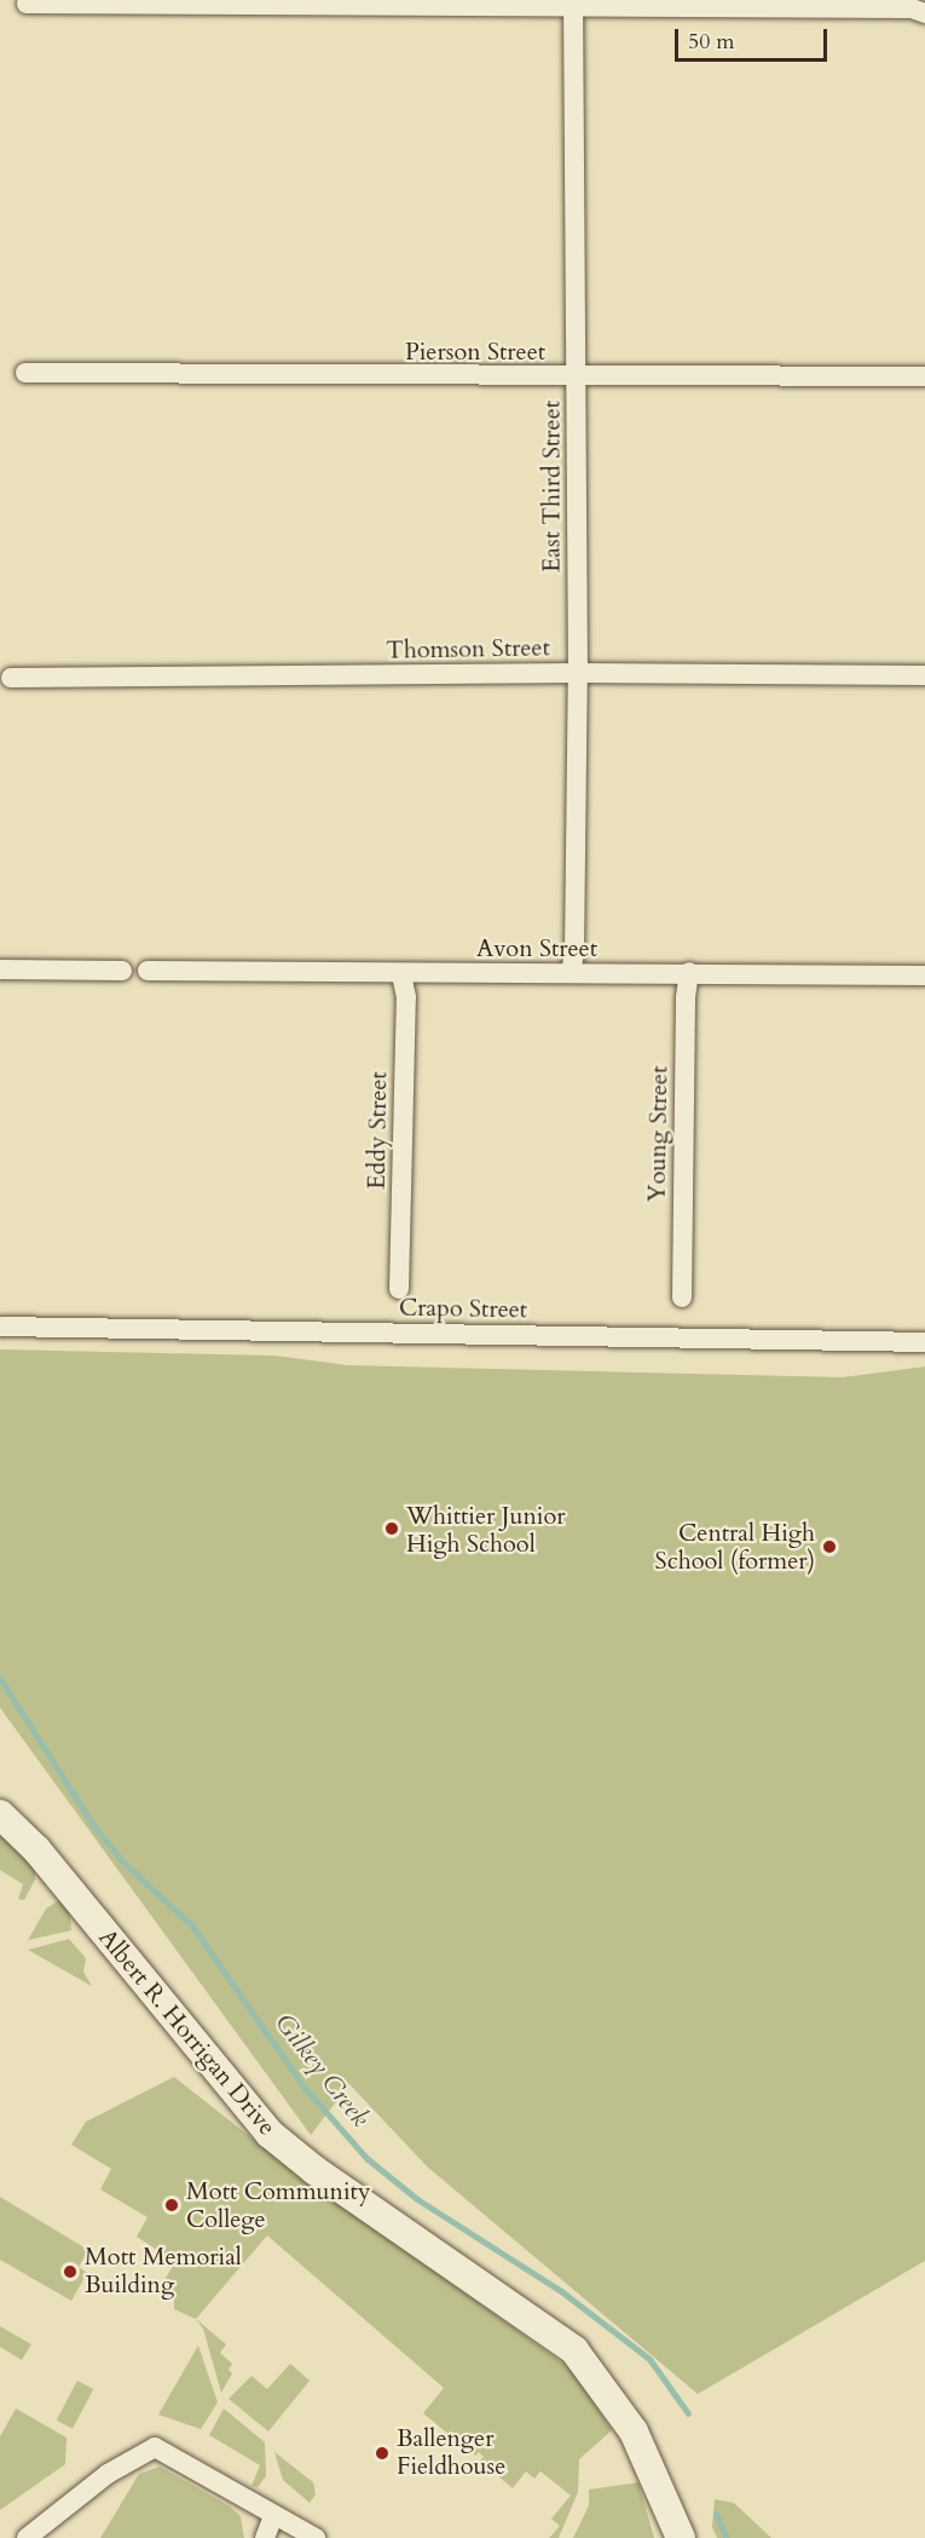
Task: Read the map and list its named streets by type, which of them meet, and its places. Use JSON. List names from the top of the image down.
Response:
{
  "streets": {
    "street": [
      "Pierson Street",
      "East Third Street",
      "Thomson Street",
      "Avon Street",
      "Eddy Street",
      "Young Street",
      "Crapo Street",
      "Albert R. Horrigan Drive"
    ]
  },
  "crossings": [
    ["Pierson Street", "East Third Street"],
    ["East Third Street", "Thomson Street"],
    ["East Third Street", "Avon Street"],
    ["Avon Street", "Eddy Street"],
    ["Avon Street", "Young Street"]
  ],
  "water": ["Gilkey Creek"],
  "places": [
    "Whittier Junior High School",
    "Central High School (former)",
    "Mott Community College",
    "Mott Memorial Building",
    "Ballenger Fieldhouse"
  ],
  "scale_bar": "50 m"
}
